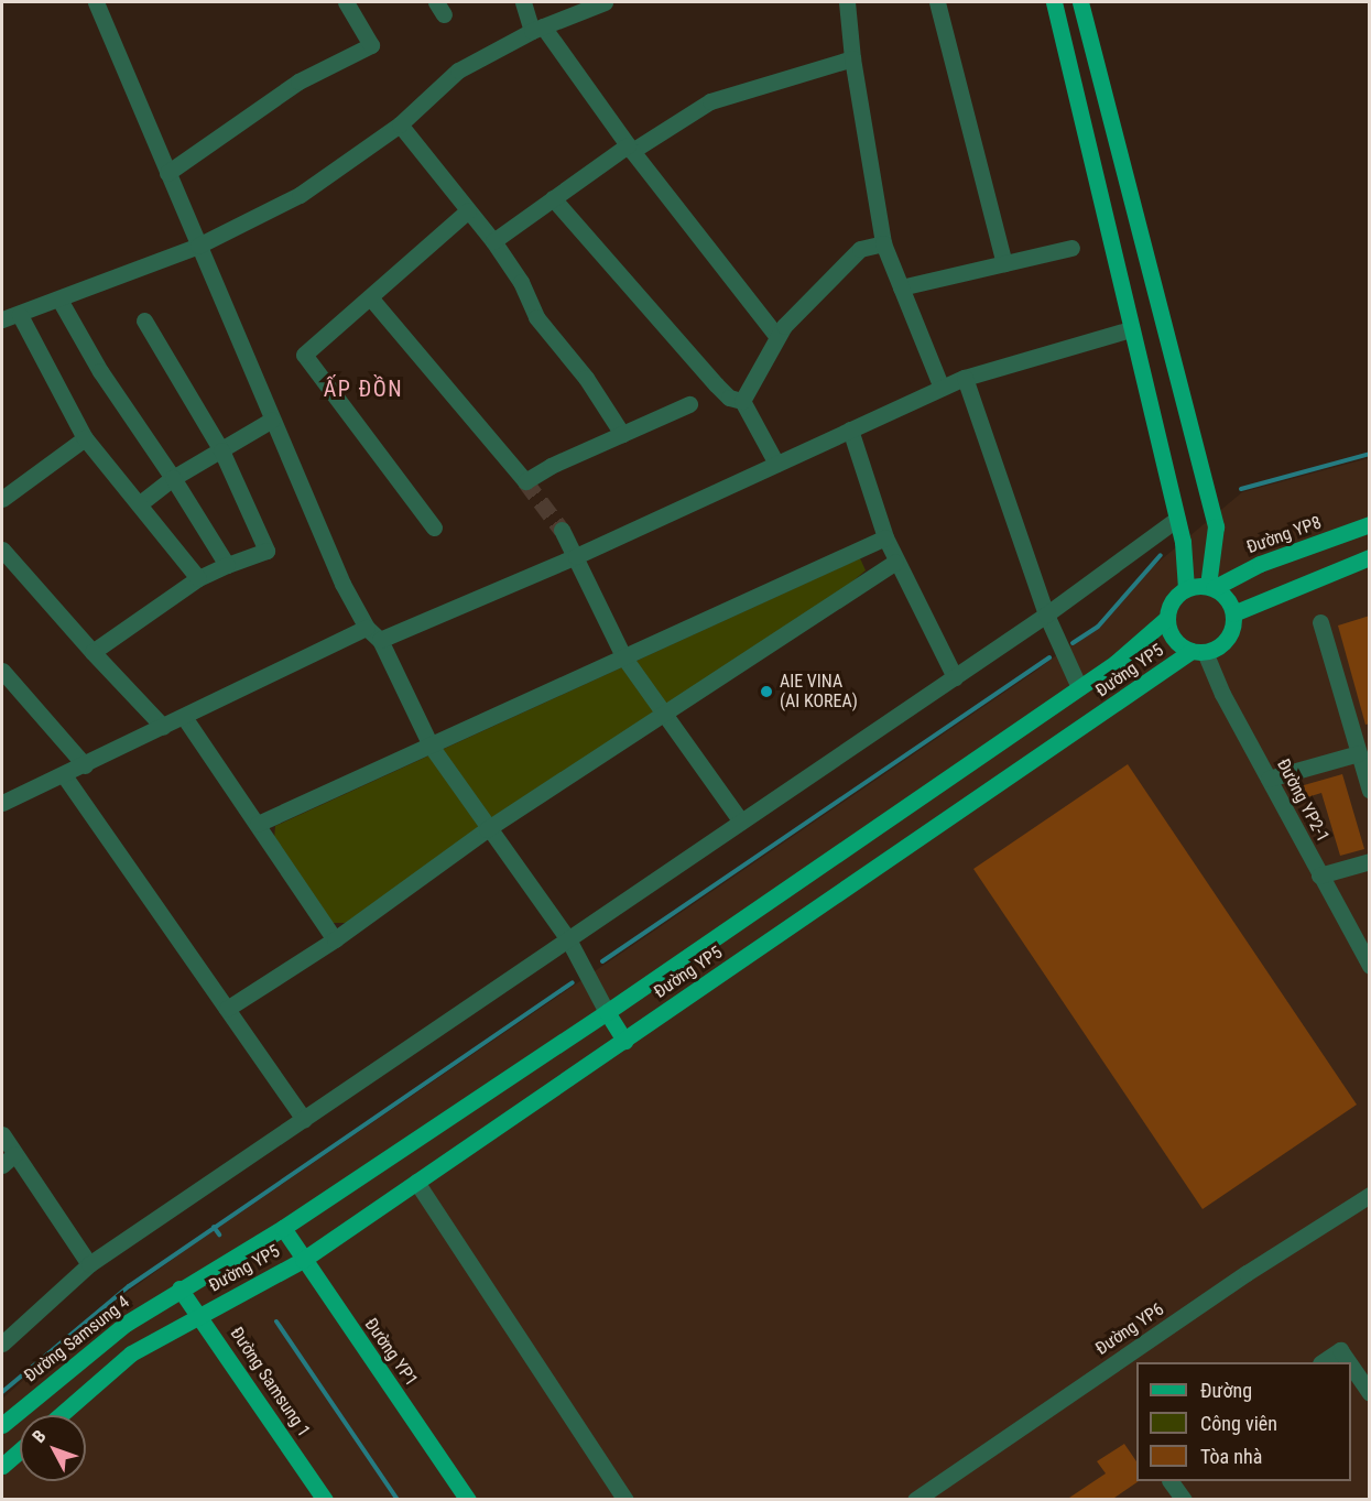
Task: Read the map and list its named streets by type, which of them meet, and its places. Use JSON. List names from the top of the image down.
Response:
{
  "streets": {
    "main road": [
      "Đường YP8",
      "Đường YP5",
      "Đường Samsung 4",
      "Đường YP1",
      "Đường Samsung 1"
    ],
    "street": ["Đường YP2-1", "Đường YP6"]
  },
  "crossings": [
    ["Đường YP8", "Đường YP5"],
    ["Đường YP8", "Đường YP2-1"],
    ["Đường YP5", "Đường YP2-1"],
    ["Đường YP5", "Đường Samsung 4"],
    ["Đường YP5", "Đường YP1"],
    ["Đường YP5", "Đường Samsung 1"],
    ["Đường Samsung 4", "Đường Samsung 1"]
  ],
  "districts": ["ẤP ĐỒN"],
  "places": ["AIE VINA (AI KOREA)"],
  "legend": ["Đường", "Công viên", "Tòa nhà"],
  "north": "top left"
}
